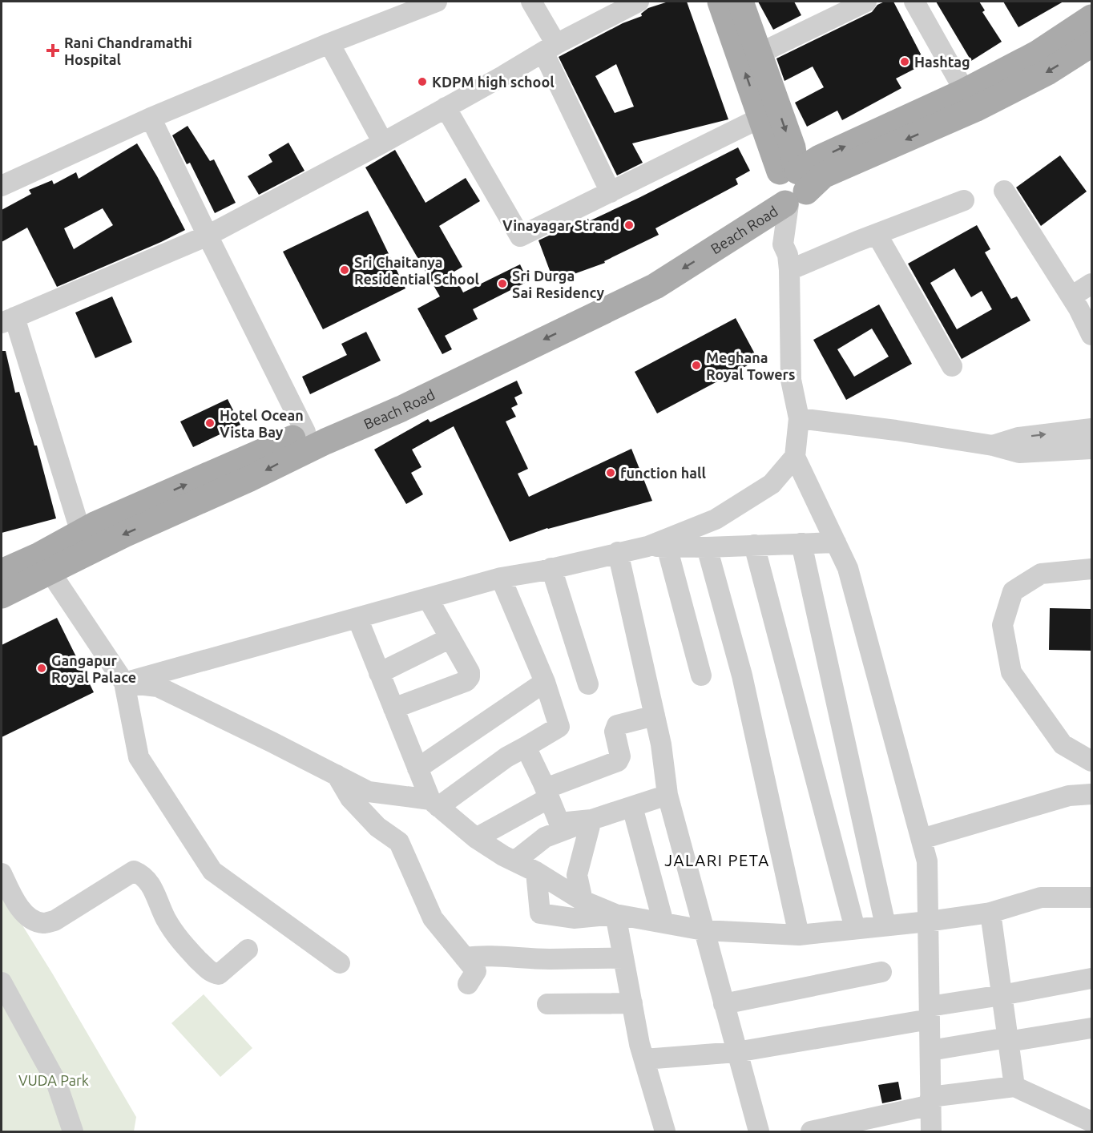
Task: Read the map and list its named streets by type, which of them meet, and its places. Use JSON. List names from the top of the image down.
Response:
{
  "streets": {
    "main road": ["Beach Road"]
  },
  "districts": ["JALARI PETA"],
  "parks": ["VUDA Park"],
  "places": {
    "health": ["Rani Chandramathi Hospital"],
    "other": [
      "Hashtag",
      "KDPM high school",
      "Vinayagar Strand",
      "Sri Chaitanya Residential School",
      "Sri Durga Sai Residency",
      "Meghana Royal Towers",
      "Hotel Ocean Vista Bay",
      "function hall",
      "Gangapur Royal Palace"
    ]
  }
}
